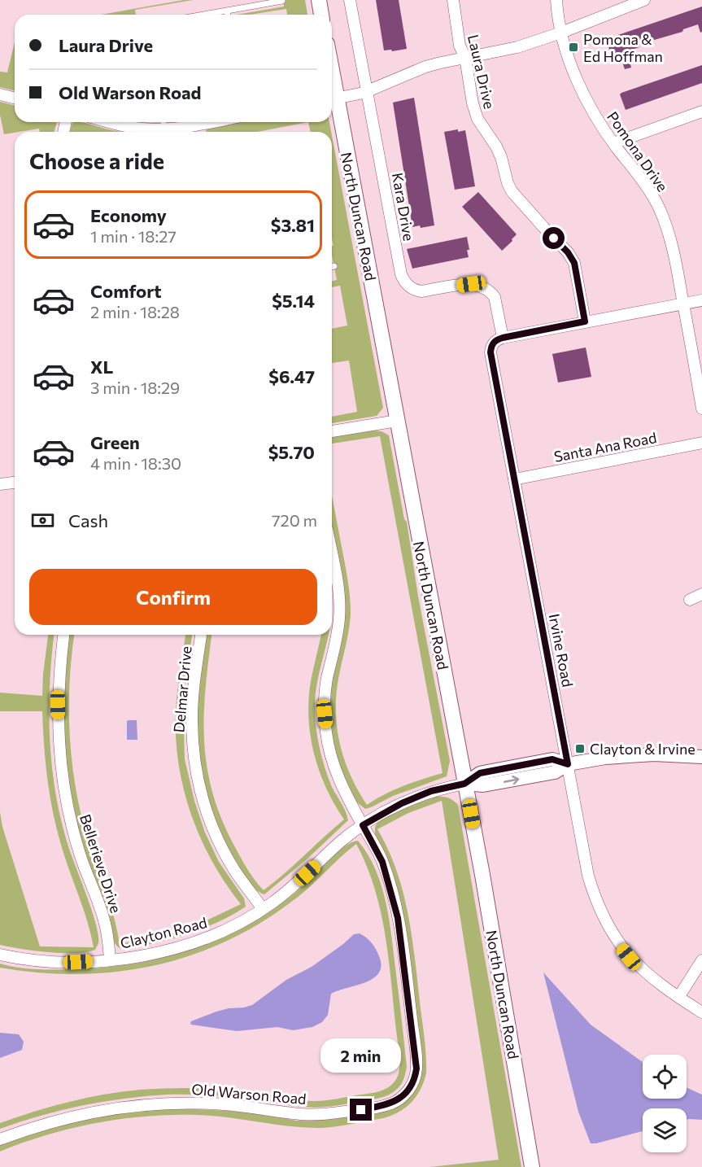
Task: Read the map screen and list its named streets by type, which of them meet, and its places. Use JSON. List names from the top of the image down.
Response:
{
  "streets": {
    "main road": ["North Duncan Road"],
    "street": [
      "Laura Drive",
      "Pomona Drive",
      "Kara Drive",
      "Santa Ana Road",
      "Irvine Road",
      "Delmar Drive",
      "Bellerieve Drive",
      "Clayton Road",
      "Old Warson Road"
    ]
  },
  "crossings": [
    ["Kara Drive", "Irvine Road"],
    ["North Duncan Road", "Clayton Road"],
    ["Santa Ana Road", "Irvine Road"],
    ["Delmar Drive", "Clayton Road"],
    ["Bellerieve Drive", "Clayton Road"],
    ["Clayton Road", "Old Warson Road"]
  ],
  "places": {
    "transit": ["Pomona & Ed Hoffman", "Clayton & Irvine"]
  },
  "page": {
    "banner": ["Laura Drive", "Old Warson Road"],
    "heading": "Choose a ride",
    "list": [
      {
        "name": "Economy",
        "note": "1 min · 18:27",
        "value": "$3.81"
      },
      {
        "name": "Comfort",
        "note": "2 min · 18:28",
        "value": "$5.14"
      },
      {
        "name": "XL",
        "note": "3 min · 18:29",
        "value": "$6.47"
      },
      {
        "name": "Green",
        "note": "4 min · 18:30",
        "value": "$5.70"
      }
    ],
    "pay": ["Cash", "720 m"],
    "buttons": "Confirm",
    "bubble": "2 min"
  }
}
